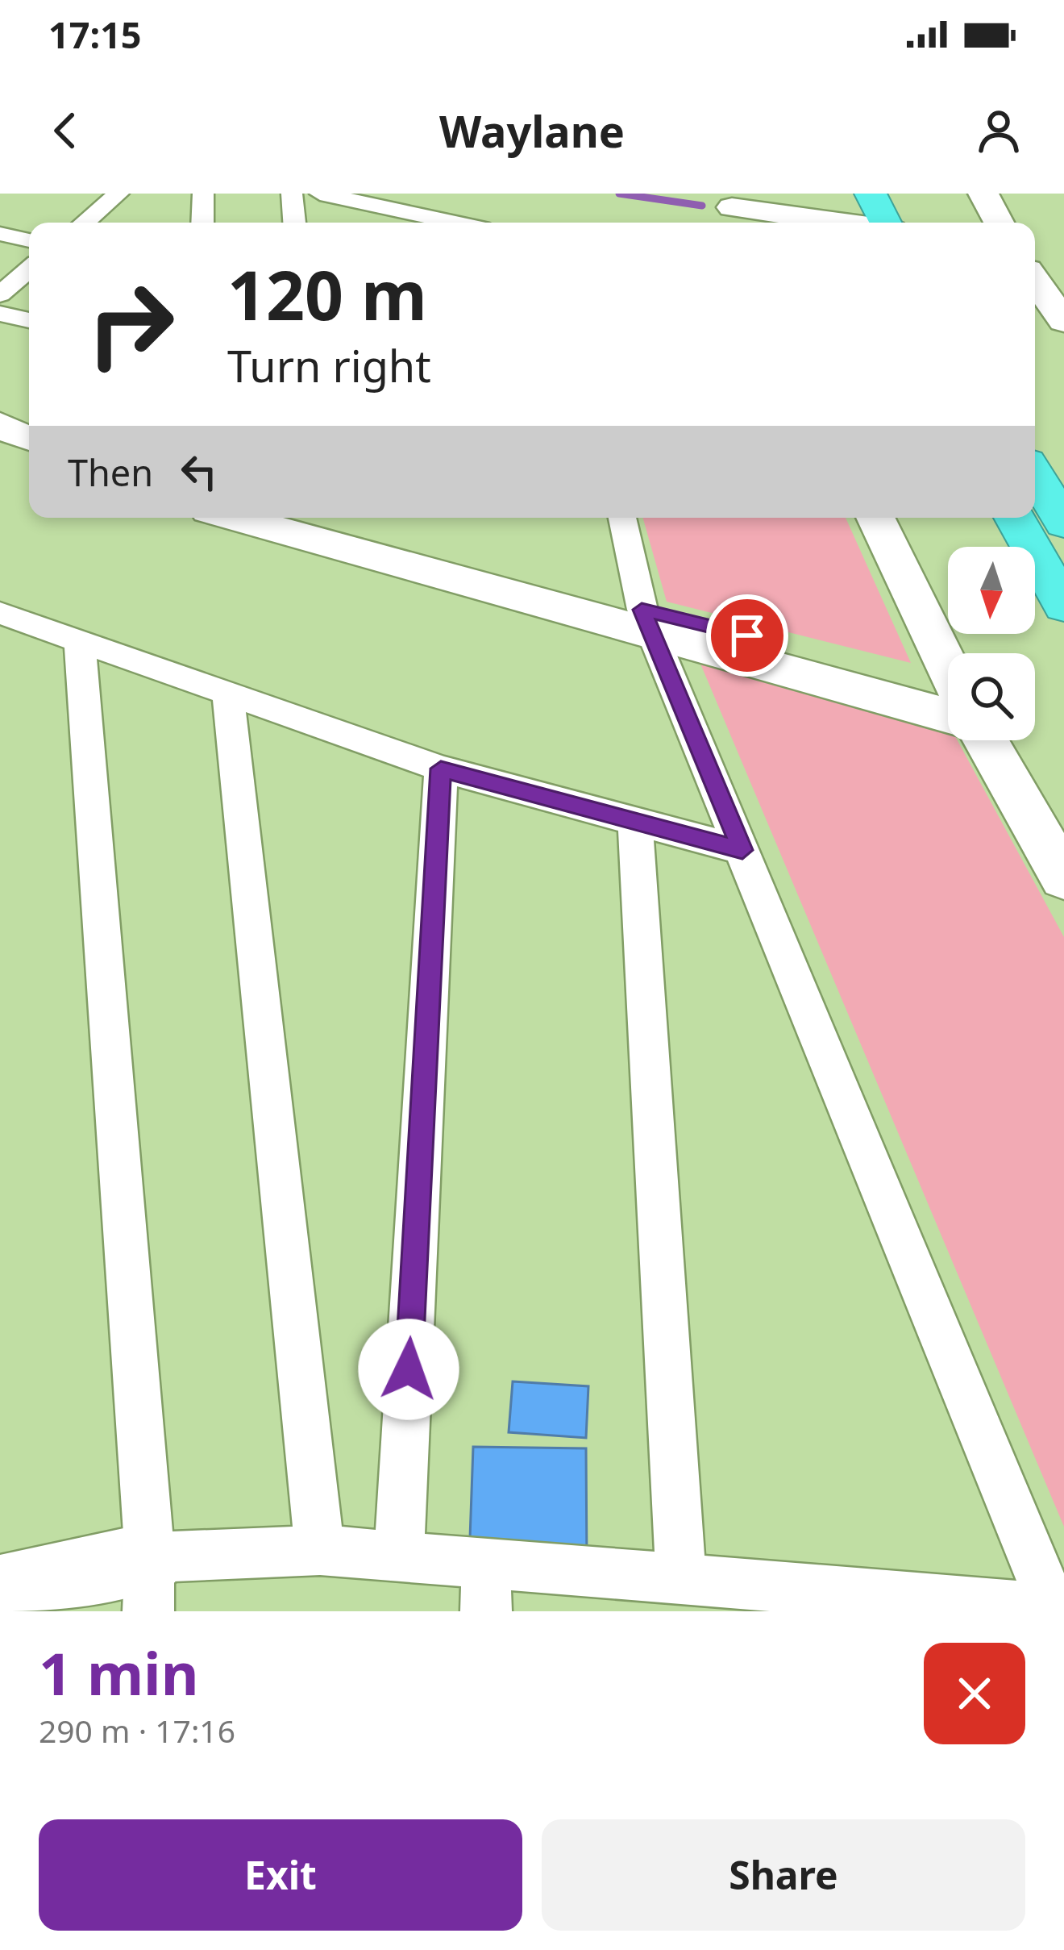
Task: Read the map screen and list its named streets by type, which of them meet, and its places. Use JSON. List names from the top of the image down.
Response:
{
  "north": "bottom",
  "page": {
    "status": "17:15",
    "header": "Waylane",
    "turn": ["120 m", "Turn right"],
    "then": "Then",
    "heading": ["1 min", "290 m · 17:16"],
    "buttons": ["Exit", "Share"]
  }
}
